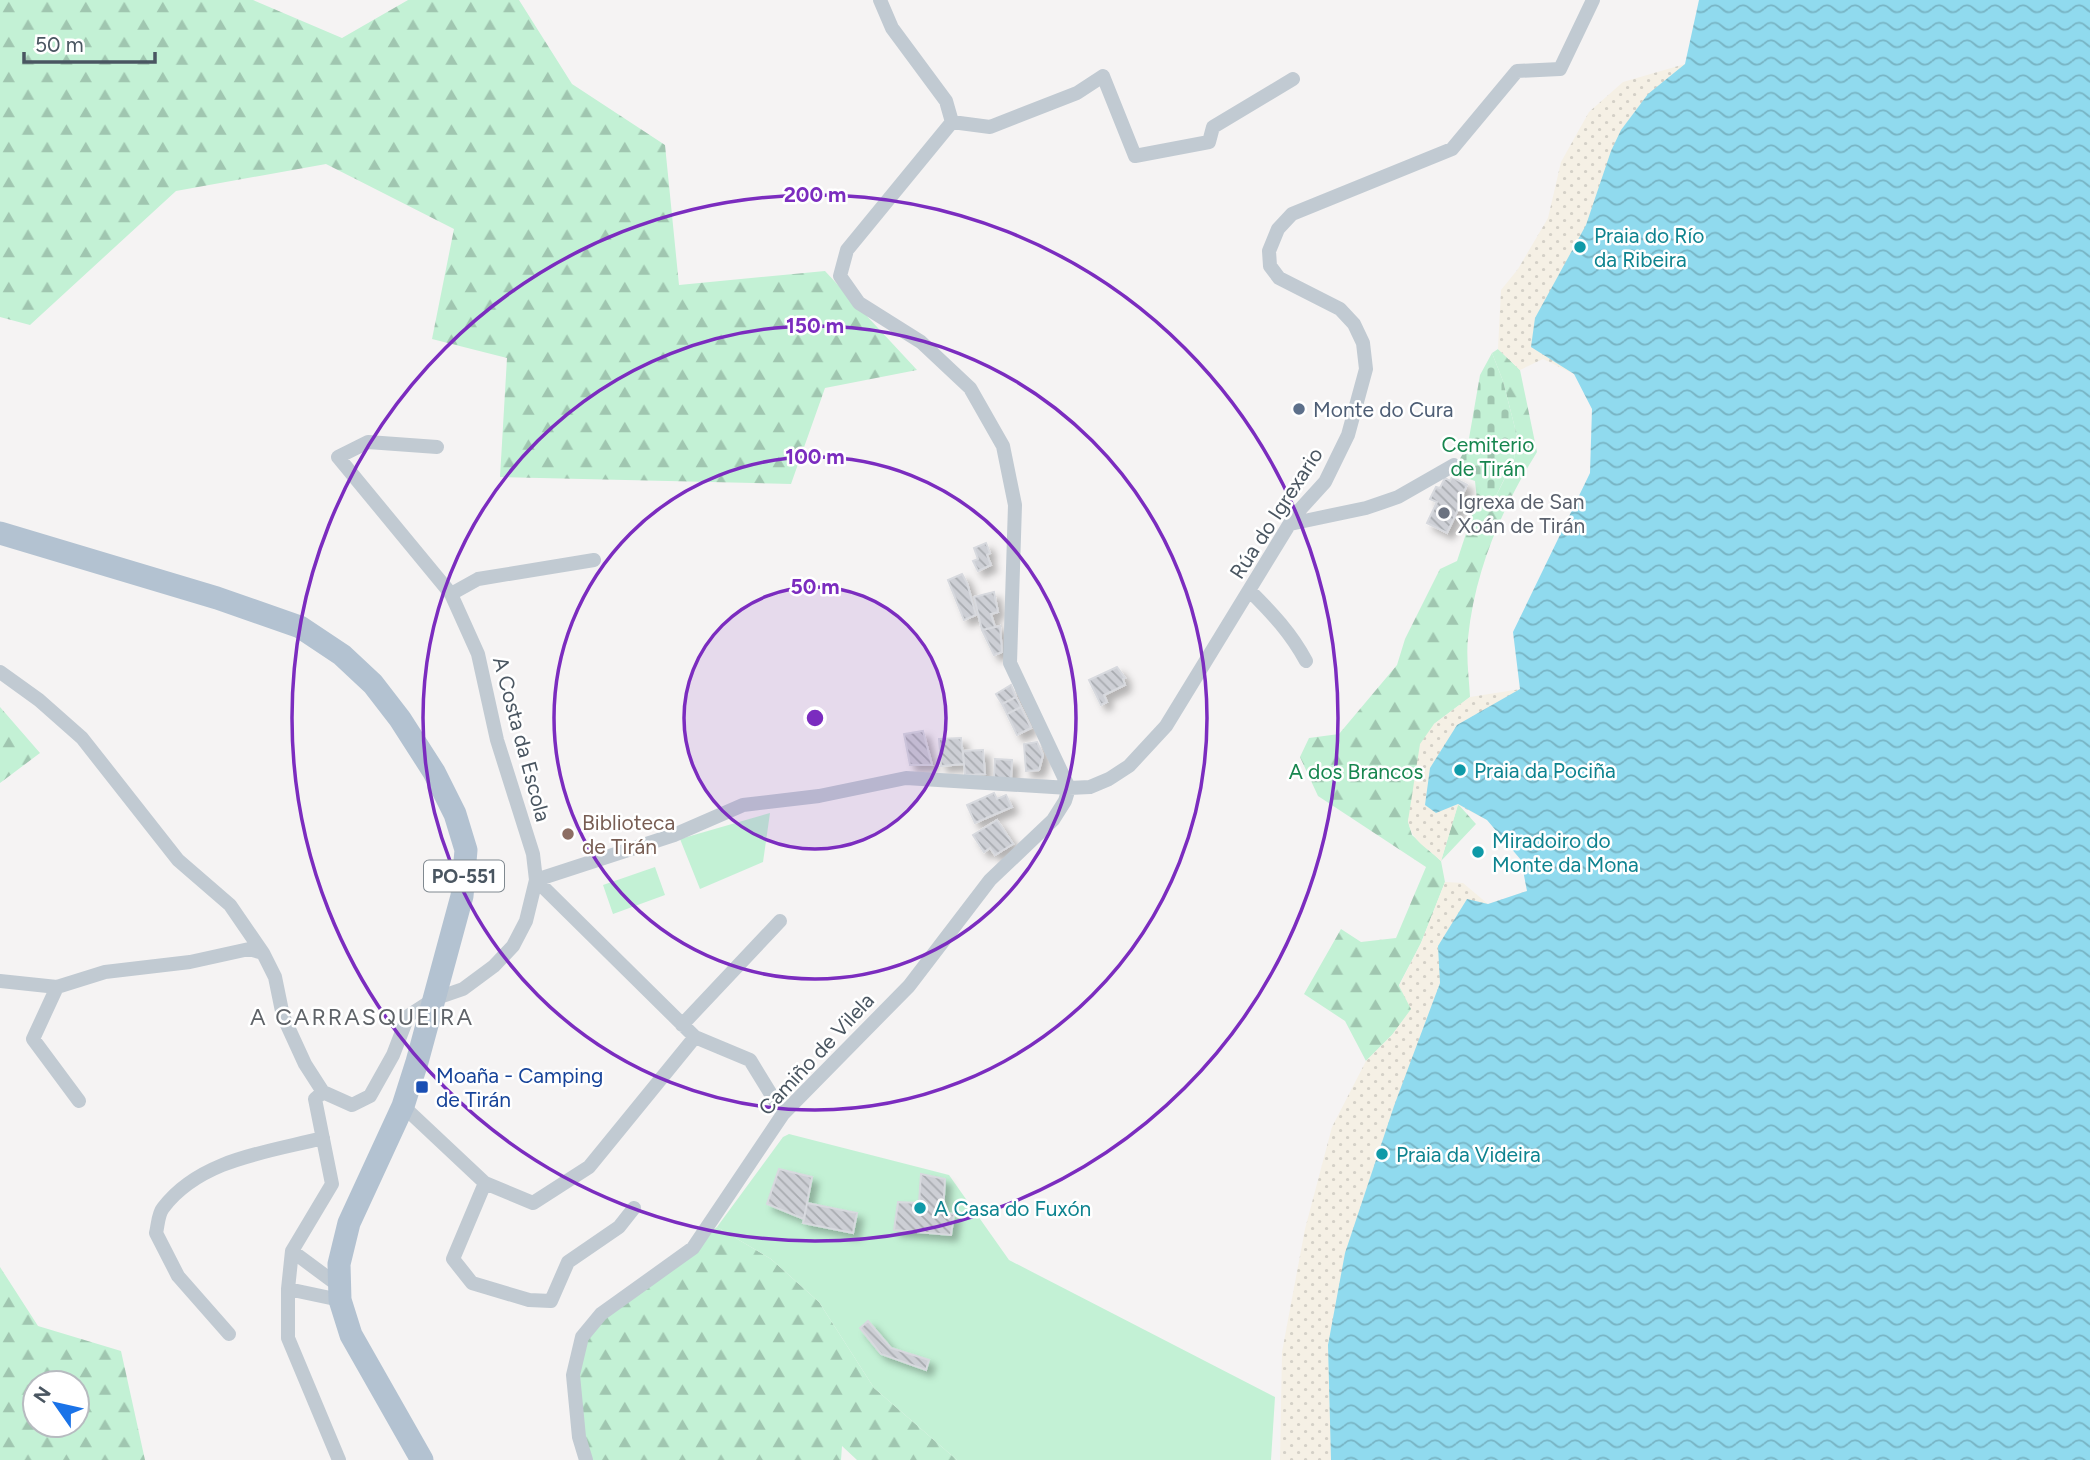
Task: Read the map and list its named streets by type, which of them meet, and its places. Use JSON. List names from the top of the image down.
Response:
{
  "streets": {
    "main road": ["PO-551"],
    "street": ["Rúa do Igrexario", "A Costa da Escola", "Camiño de Vilela"]
  },
  "crossings": [
    ["Rúa do Igrexario", "A Costa da Escola"],
    ["Rúa do Igrexario", "Camiño de Vilela"],
    ["A Costa da Escola", "PO-551"]
  ],
  "districts": ["A CARRASQUEIRA"],
  "parks": ["Cemiterio de Tirán", "A dos Brancos"],
  "places": {
    "other": [
      "Praia do Río da Ribeira",
      "Monte do Cura",
      "Igrexa de San Xoán de Tirán",
      "Praia da Pociña",
      "Biblioteca de Tirán",
      "Miradoiro do Monte da Mona",
      "Praia da Videira",
      "A Casa do Fuxón"
    ],
    "transit": ["Moaña - Camping de Tirán"]
  },
  "scale_bar": "50 m",
  "north": "top left",
  "rings": [
    "200 m",
    "150 m",
    "100 m",
    "50 m"
  ]
}
